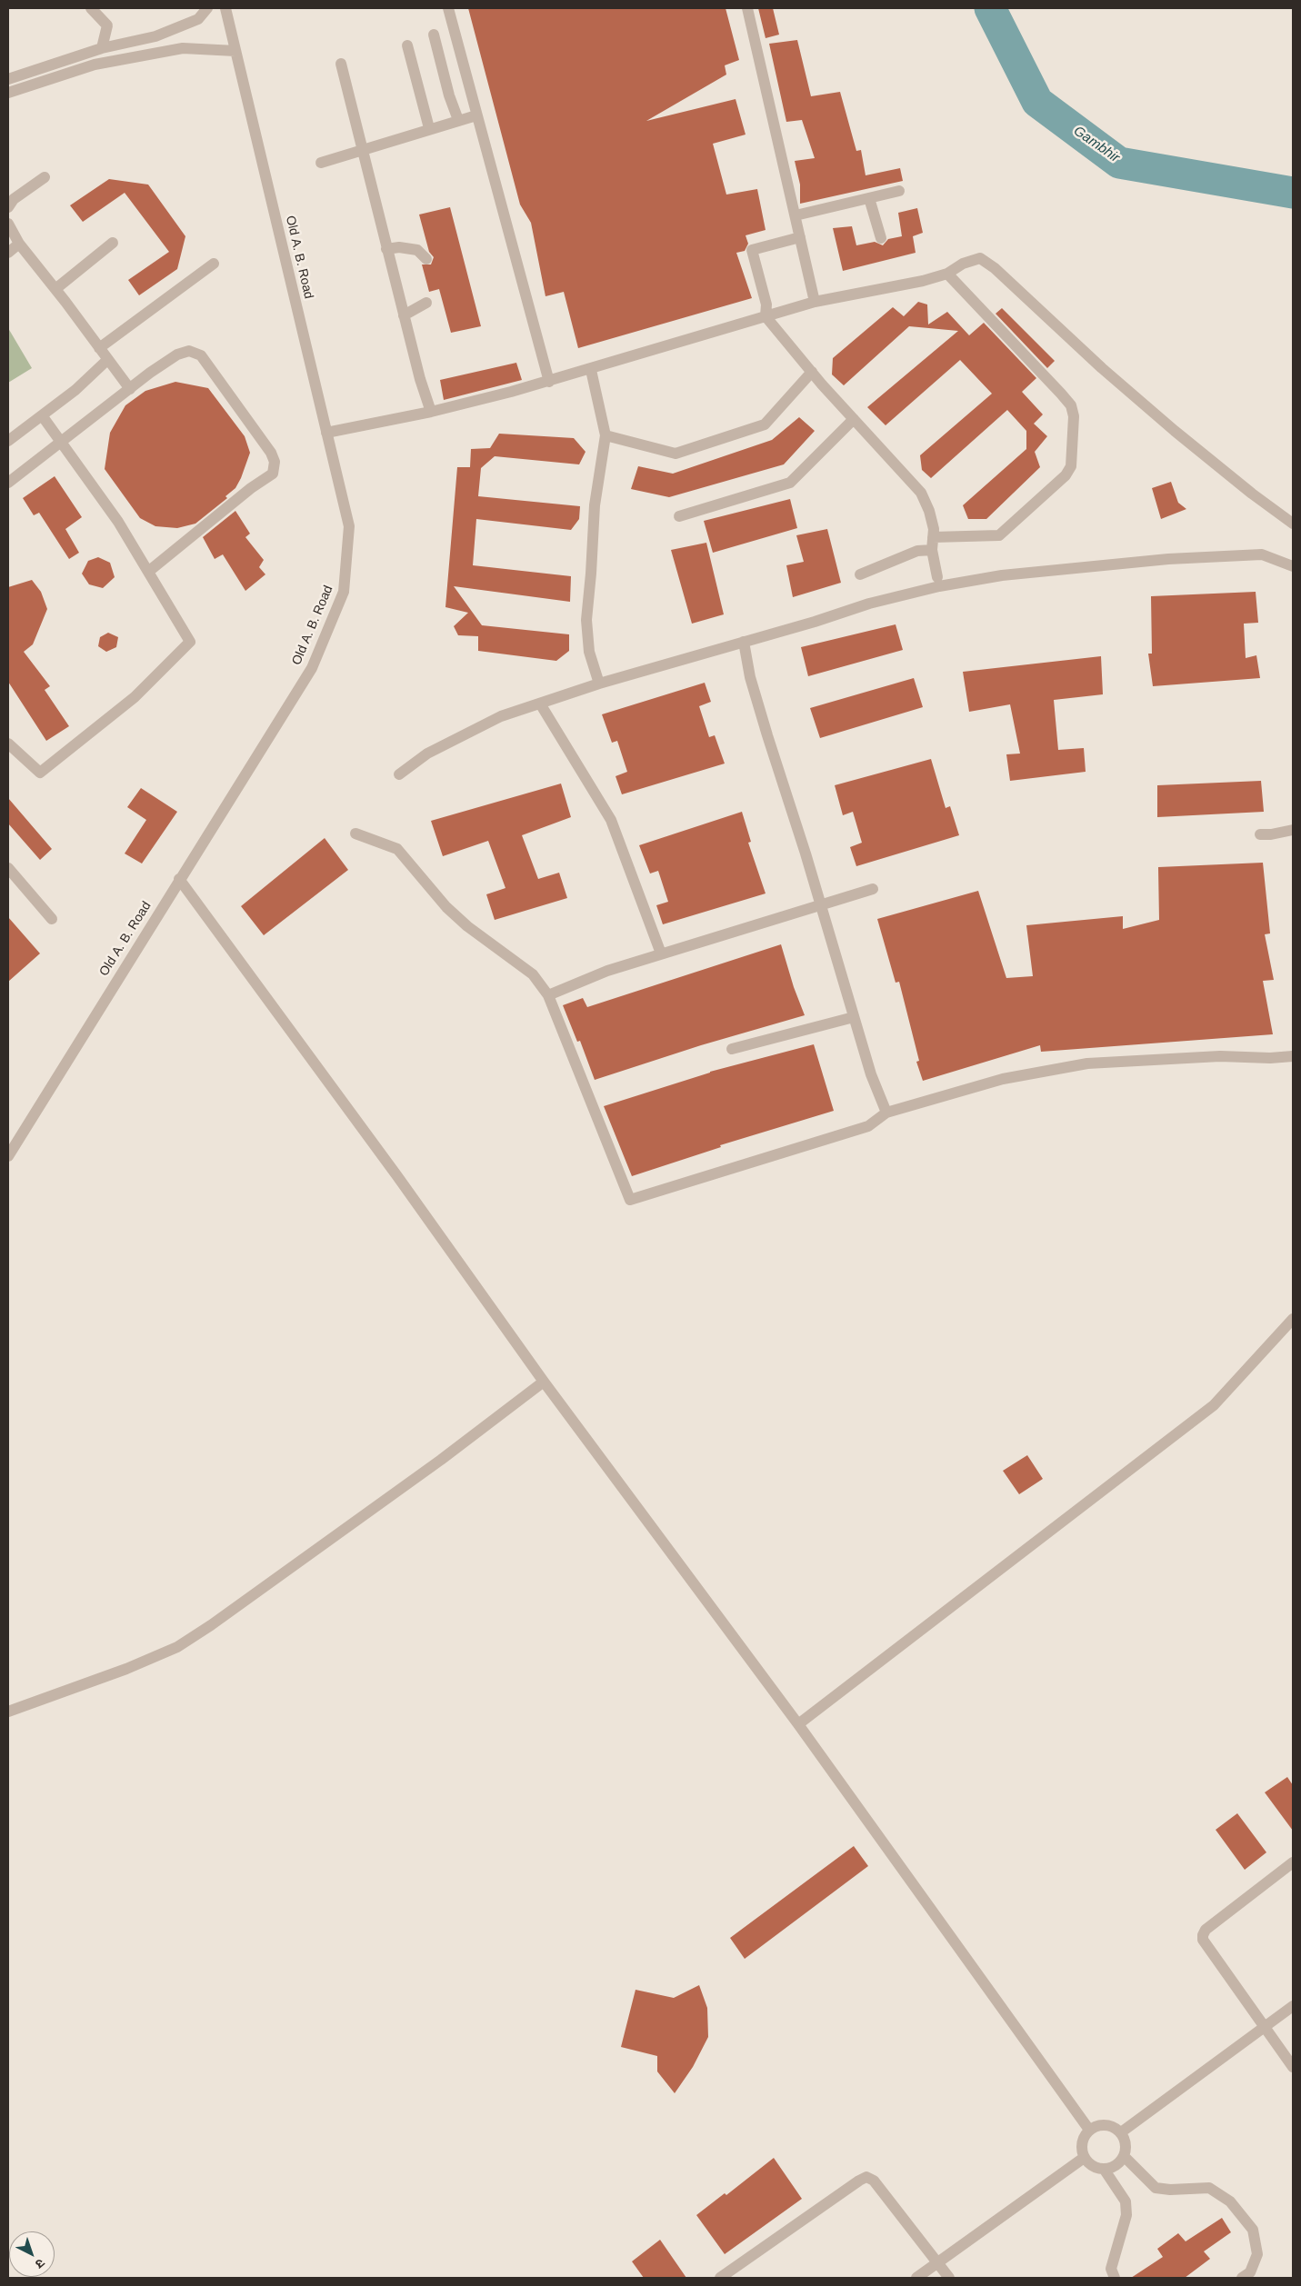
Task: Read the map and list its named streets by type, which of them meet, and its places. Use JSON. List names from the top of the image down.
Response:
{
  "streets": {
    "street": ["Old A. B. Road"]
  },
  "water": ["Gambhir"],
  "north": "bottom right"
}
